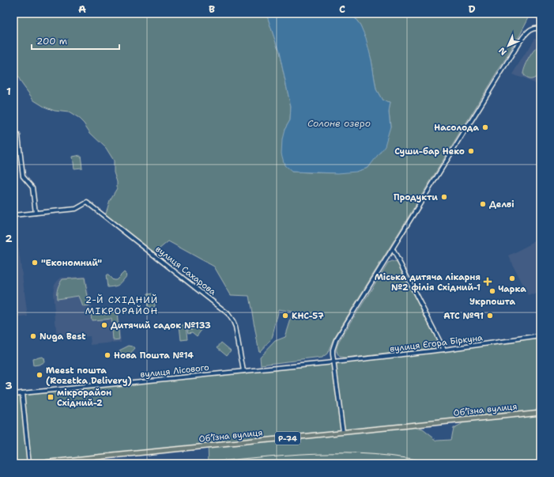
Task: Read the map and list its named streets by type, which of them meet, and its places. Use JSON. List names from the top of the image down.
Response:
{
  "streets": {
    "main road": ["Обʼїзна вулиця", "Р-74"],
    "street": ["вулиця Сахарова", "вулиця Єгора Біркуна", "вулиця Лісового"]
  },
  "crossings": [
    ["вулиця Сахарова", "вулиця Єгора Біркуна"],
    ["вулиця Сахарова", "вулиця Лісового"],
    ["вулиця Єгора Біркуна", "вулиця Лісового"]
  ],
  "districts": ["2-Й СХІДНИЙ МІКРОРАЙОН"],
  "water": ["Солоне озеро"],
  "places": {
    "other": [
      "Насолода",
      "Суши-бар Неко",
      "Продукти",
      "Делві",
      "\"Економний\"",
      "Чарка",
      "Укрпошта",
      "КНС-57",
      "АТС №91",
      "Дитячий садок №133",
      "Nuga Best",
      "Нова Пошта №14",
      "Meest пошта (Rozetka Delivery)"
    ],
    "health": ["Міська дитяча лікарня №2 філія Східний-1"],
    "transit": ["мікрорайон Східний-2"]
  },
  "scale_bar": "200 m",
  "north": "bottom left",
  "grid": {
    "columns": [
      "A",
      "B",
      "C",
      "D"
    ],
    "rows": ["1", "2", "3"]
  }
}
